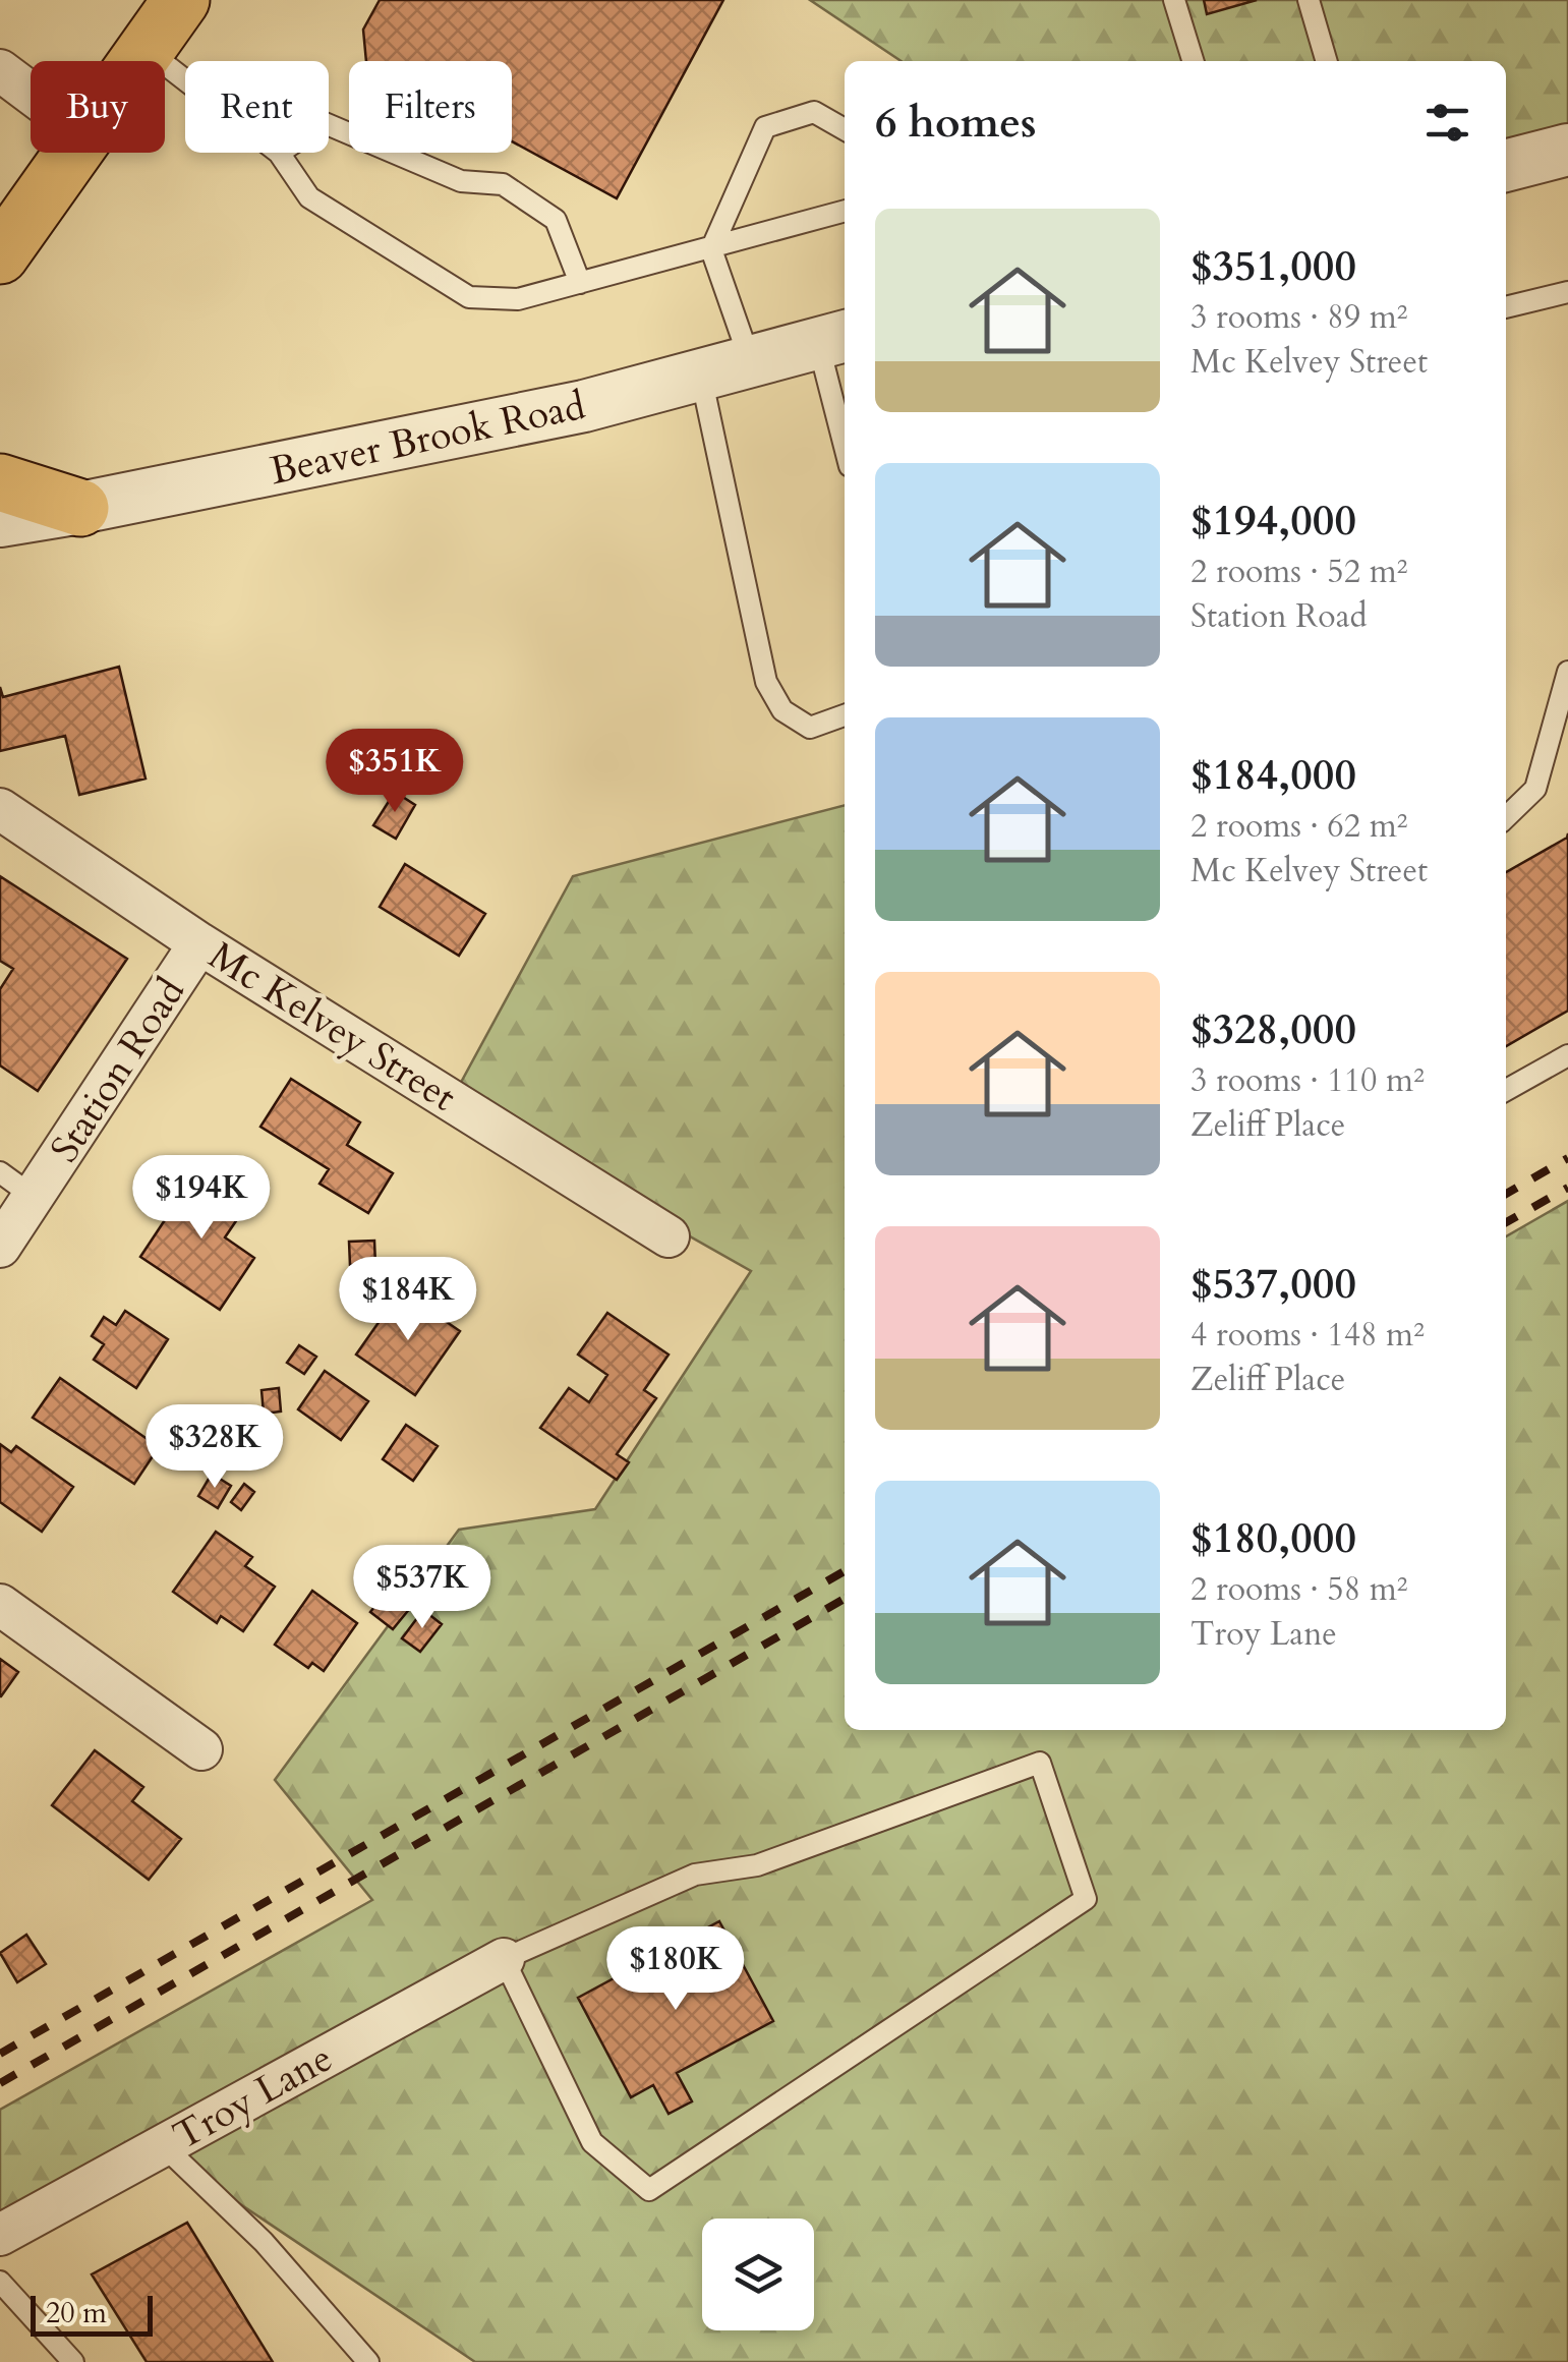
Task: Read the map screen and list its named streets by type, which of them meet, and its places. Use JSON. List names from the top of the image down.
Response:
{
  "streets": {
    "street": [
      "Beaver Brook Road",
      "Mc Kelvey Street",
      "Station Road",
      "Troy Lane"
    ]
  },
  "crossings": [
    ["Mc Kelvey Street", "Station Road"]
  ],
  "scale_bar": "20 m",
  "page": {
    "chip": ["Buy", "Rent", "Filters"],
    "heading": "6 homes",
    "list": [
      {
        "name": "$351,000",
        "note": "3 rooms · 89 m² · Mc Kelvey Street"
      },
      {
        "name": "$194,000",
        "note": "2 rooms · 52 m² · Station Road"
      },
      {
        "name": "$184,000",
        "note": "2 rooms · 62 m² · Mc Kelvey Street"
      },
      {
        "name": "$328,000",
        "note": "3 rooms · 110 m² · Zeliff Place"
      },
      {
        "name": "$537,000",
        "note": "4 rooms · 148 m² · Zeliff Place"
      },
      {
        "name": "$180,000",
        "note": "2 rooms · 58 m² · Troy Lane"
      }
    ],
    "price": [
      "$351K",
      "$194K",
      "$184K",
      "$328K",
      "$537K",
      "$180K"
    ],
    "scale": "20 m"
  }
}
